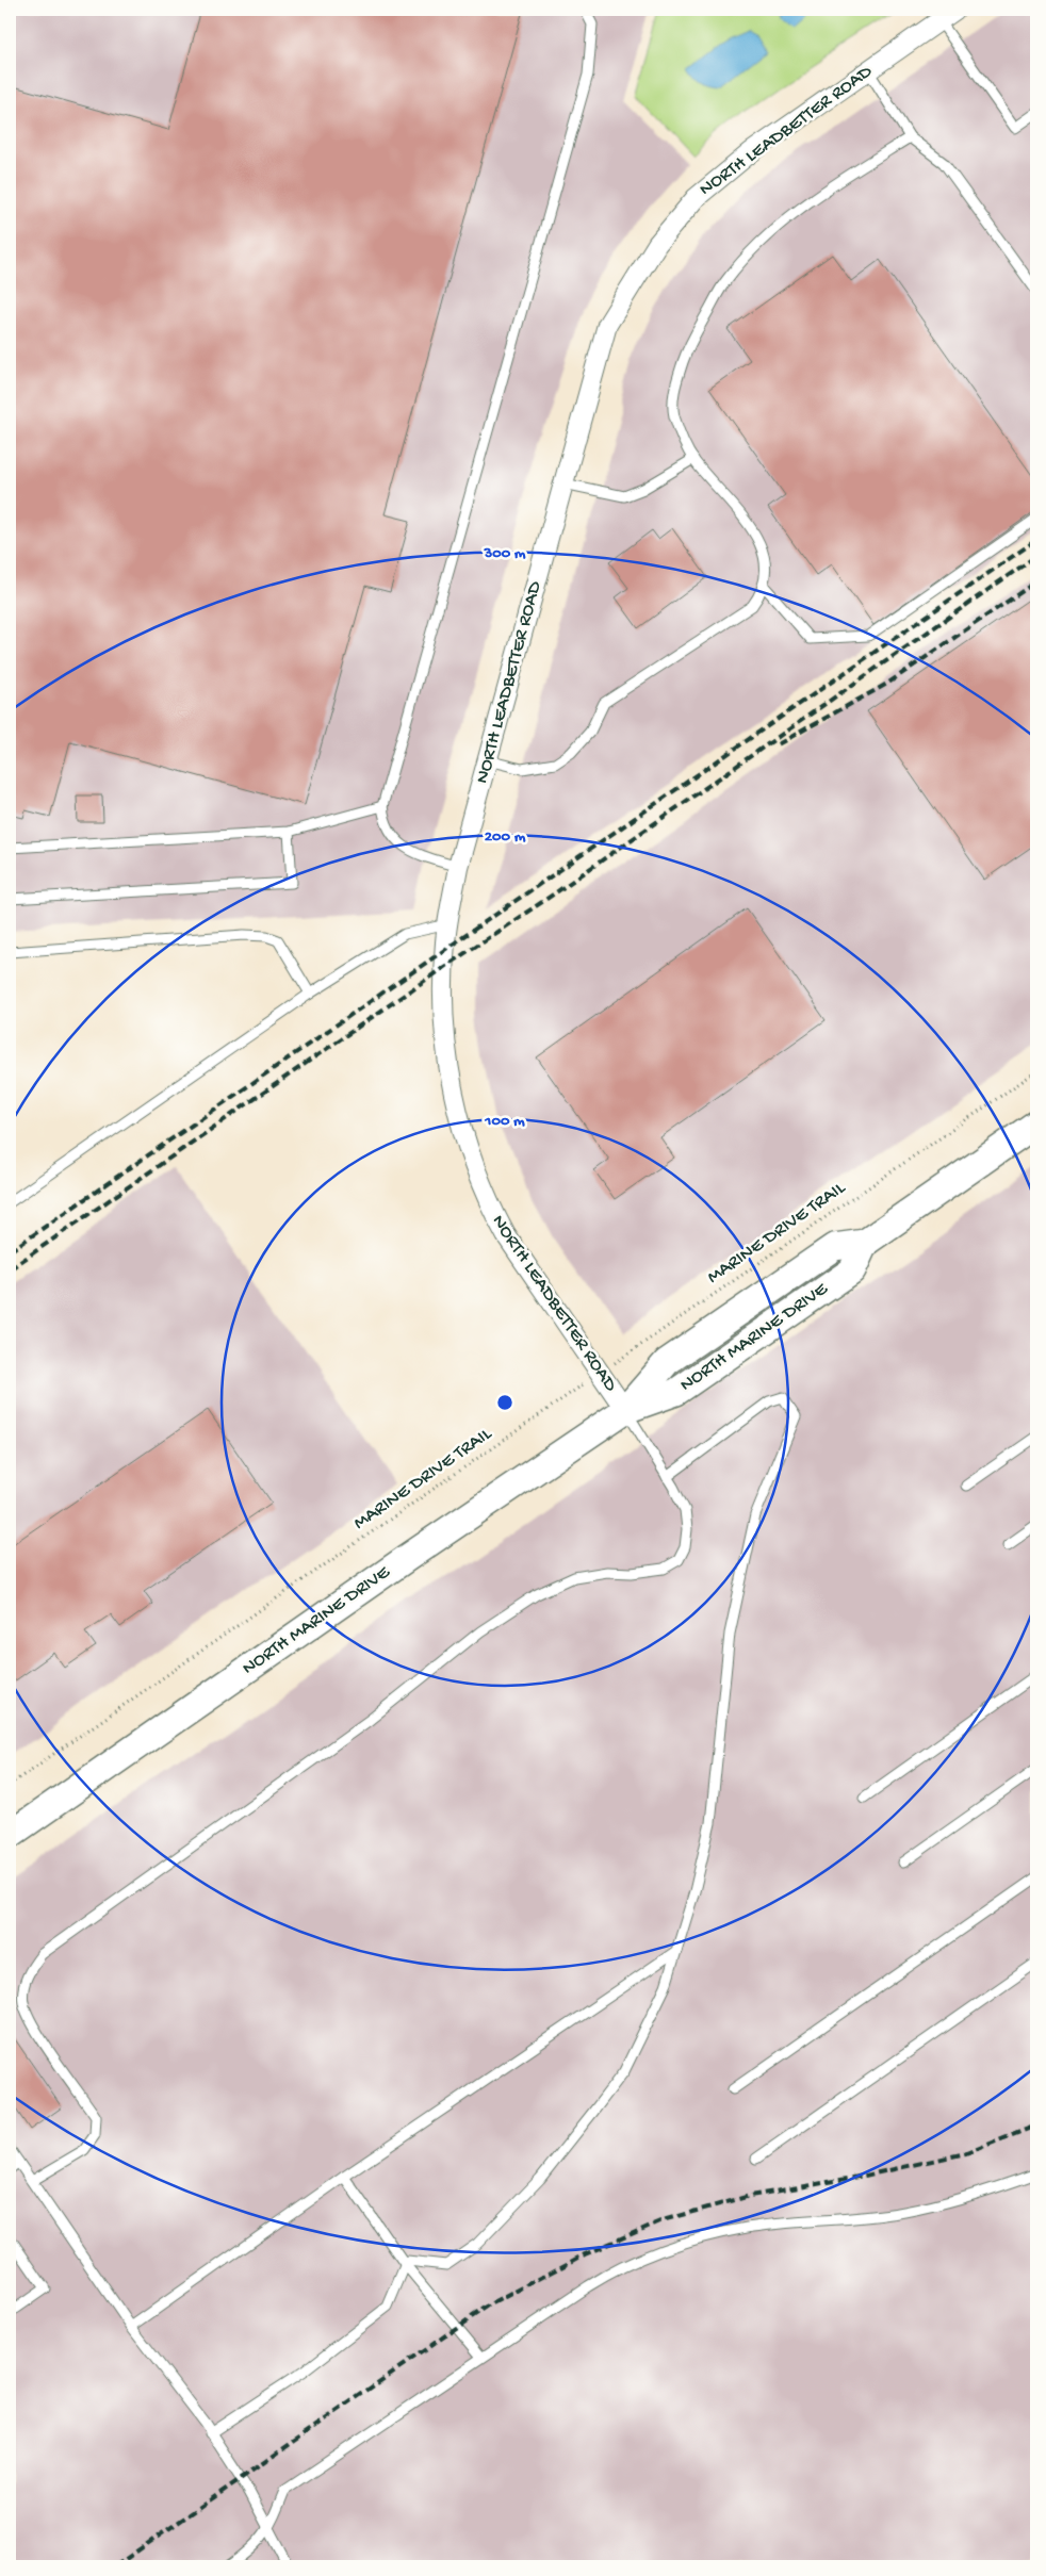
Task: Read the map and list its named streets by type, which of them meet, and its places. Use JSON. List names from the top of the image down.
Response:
{
  "streets": {
    "main road": ["NORTH MARINE DRIVE"],
    "street": ["NORTH LEADBETTER ROAD"],
    "path": ["MARINE DRIVE TRAIL"]
  },
  "crossings": [
    ["NORTH LEADBETTER ROAD", "MARINE DRIVE TRAIL"],
    ["NORTH LEADBETTER ROAD", "NORTH MARINE DRIVE"]
  ],
  "rings": ["300 m", "200 m", "100 m"]
}
